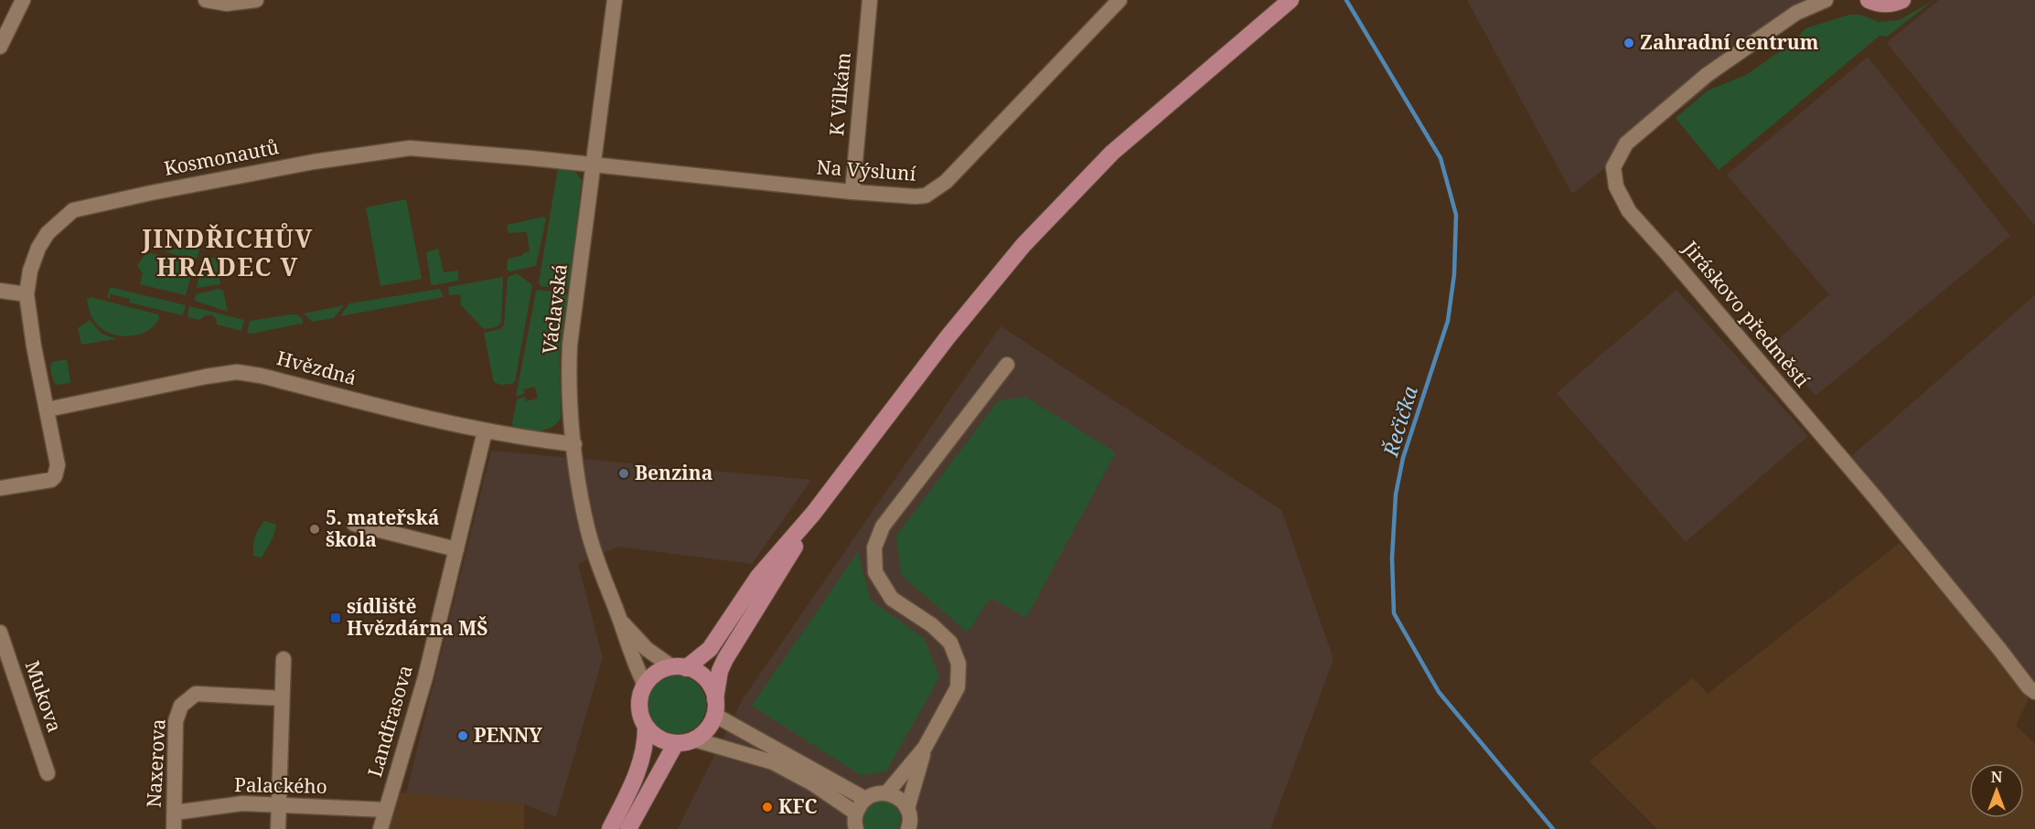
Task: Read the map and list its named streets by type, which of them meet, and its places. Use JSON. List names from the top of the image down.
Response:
{
  "streets": {
    "street": [
      "K Vilkám",
      "Kosmonautů",
      "Na Výsluní",
      "Václavská",
      "Jiráskovo předměstí",
      "Hvězdná",
      "Mukova",
      "Landfrasova",
      "Naxerova",
      "Palackého"
    ]
  },
  "crossings": [
    ["K Vilkám", "Na Výsluní"],
    ["Kosmonautů", "Na Výsluní"],
    ["Kosmonautů", "Václavská"],
    ["Kosmonautů", "Hvězdná"],
    ["Na Výsluní", "Václavská"],
    ["Václavská", "Hvězdná"],
    ["Hvězdná", "Landfrasova"],
    ["Landfrasova", "Palackého"],
    ["Naxerova", "Palackého"]
  ],
  "districts": ["JINDŘICHŮV HRADEC V"],
  "water": ["Řečička"],
  "places": {
    "other": [
      "Zahradní centrum",
      "Benzina",
      "5. mateřská škola",
      "PENNY",
      "KFC"
    ],
    "transit": ["sídliště Hvězdárna MŠ"]
  },
  "north": "top"
}
